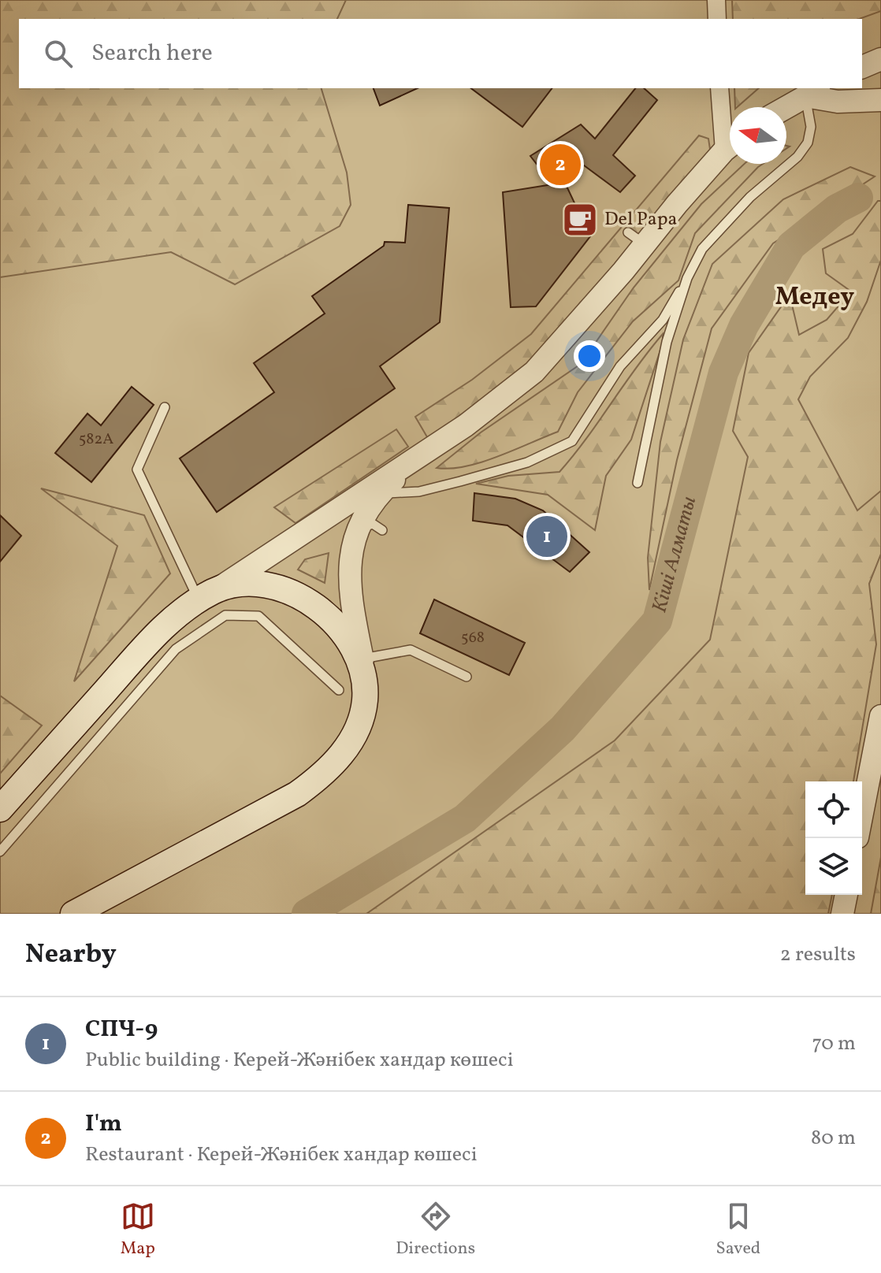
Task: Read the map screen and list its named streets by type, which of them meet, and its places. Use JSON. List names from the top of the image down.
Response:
{
  "districts": ["Медеу"],
  "water": ["Кіші Алматы"],
  "places": {
    "cafe": ["Del Papa"]
  },
  "house_numbers": ["582А", "568"],
  "north": "left",
  "page": {
    "search": "Search here",
    "pins": ["2", "1"],
    "heading": ["Nearby", "2 results"],
    "list": [
      {
        "mark": "1",
        "name": "СПЧ-9",
        "note": "Public building · Керей-Жәнібек хандар көшесі",
        "value": "70 m"
      },
      {
        "mark": "2",
        "name": "I'm",
        "note": "Restaurant · Керей-Жәнібек хандар көшесі",
        "value": "80 m"
      }
    ],
    "nav": ["Map", "Directions", "Saved"]
  }
}
